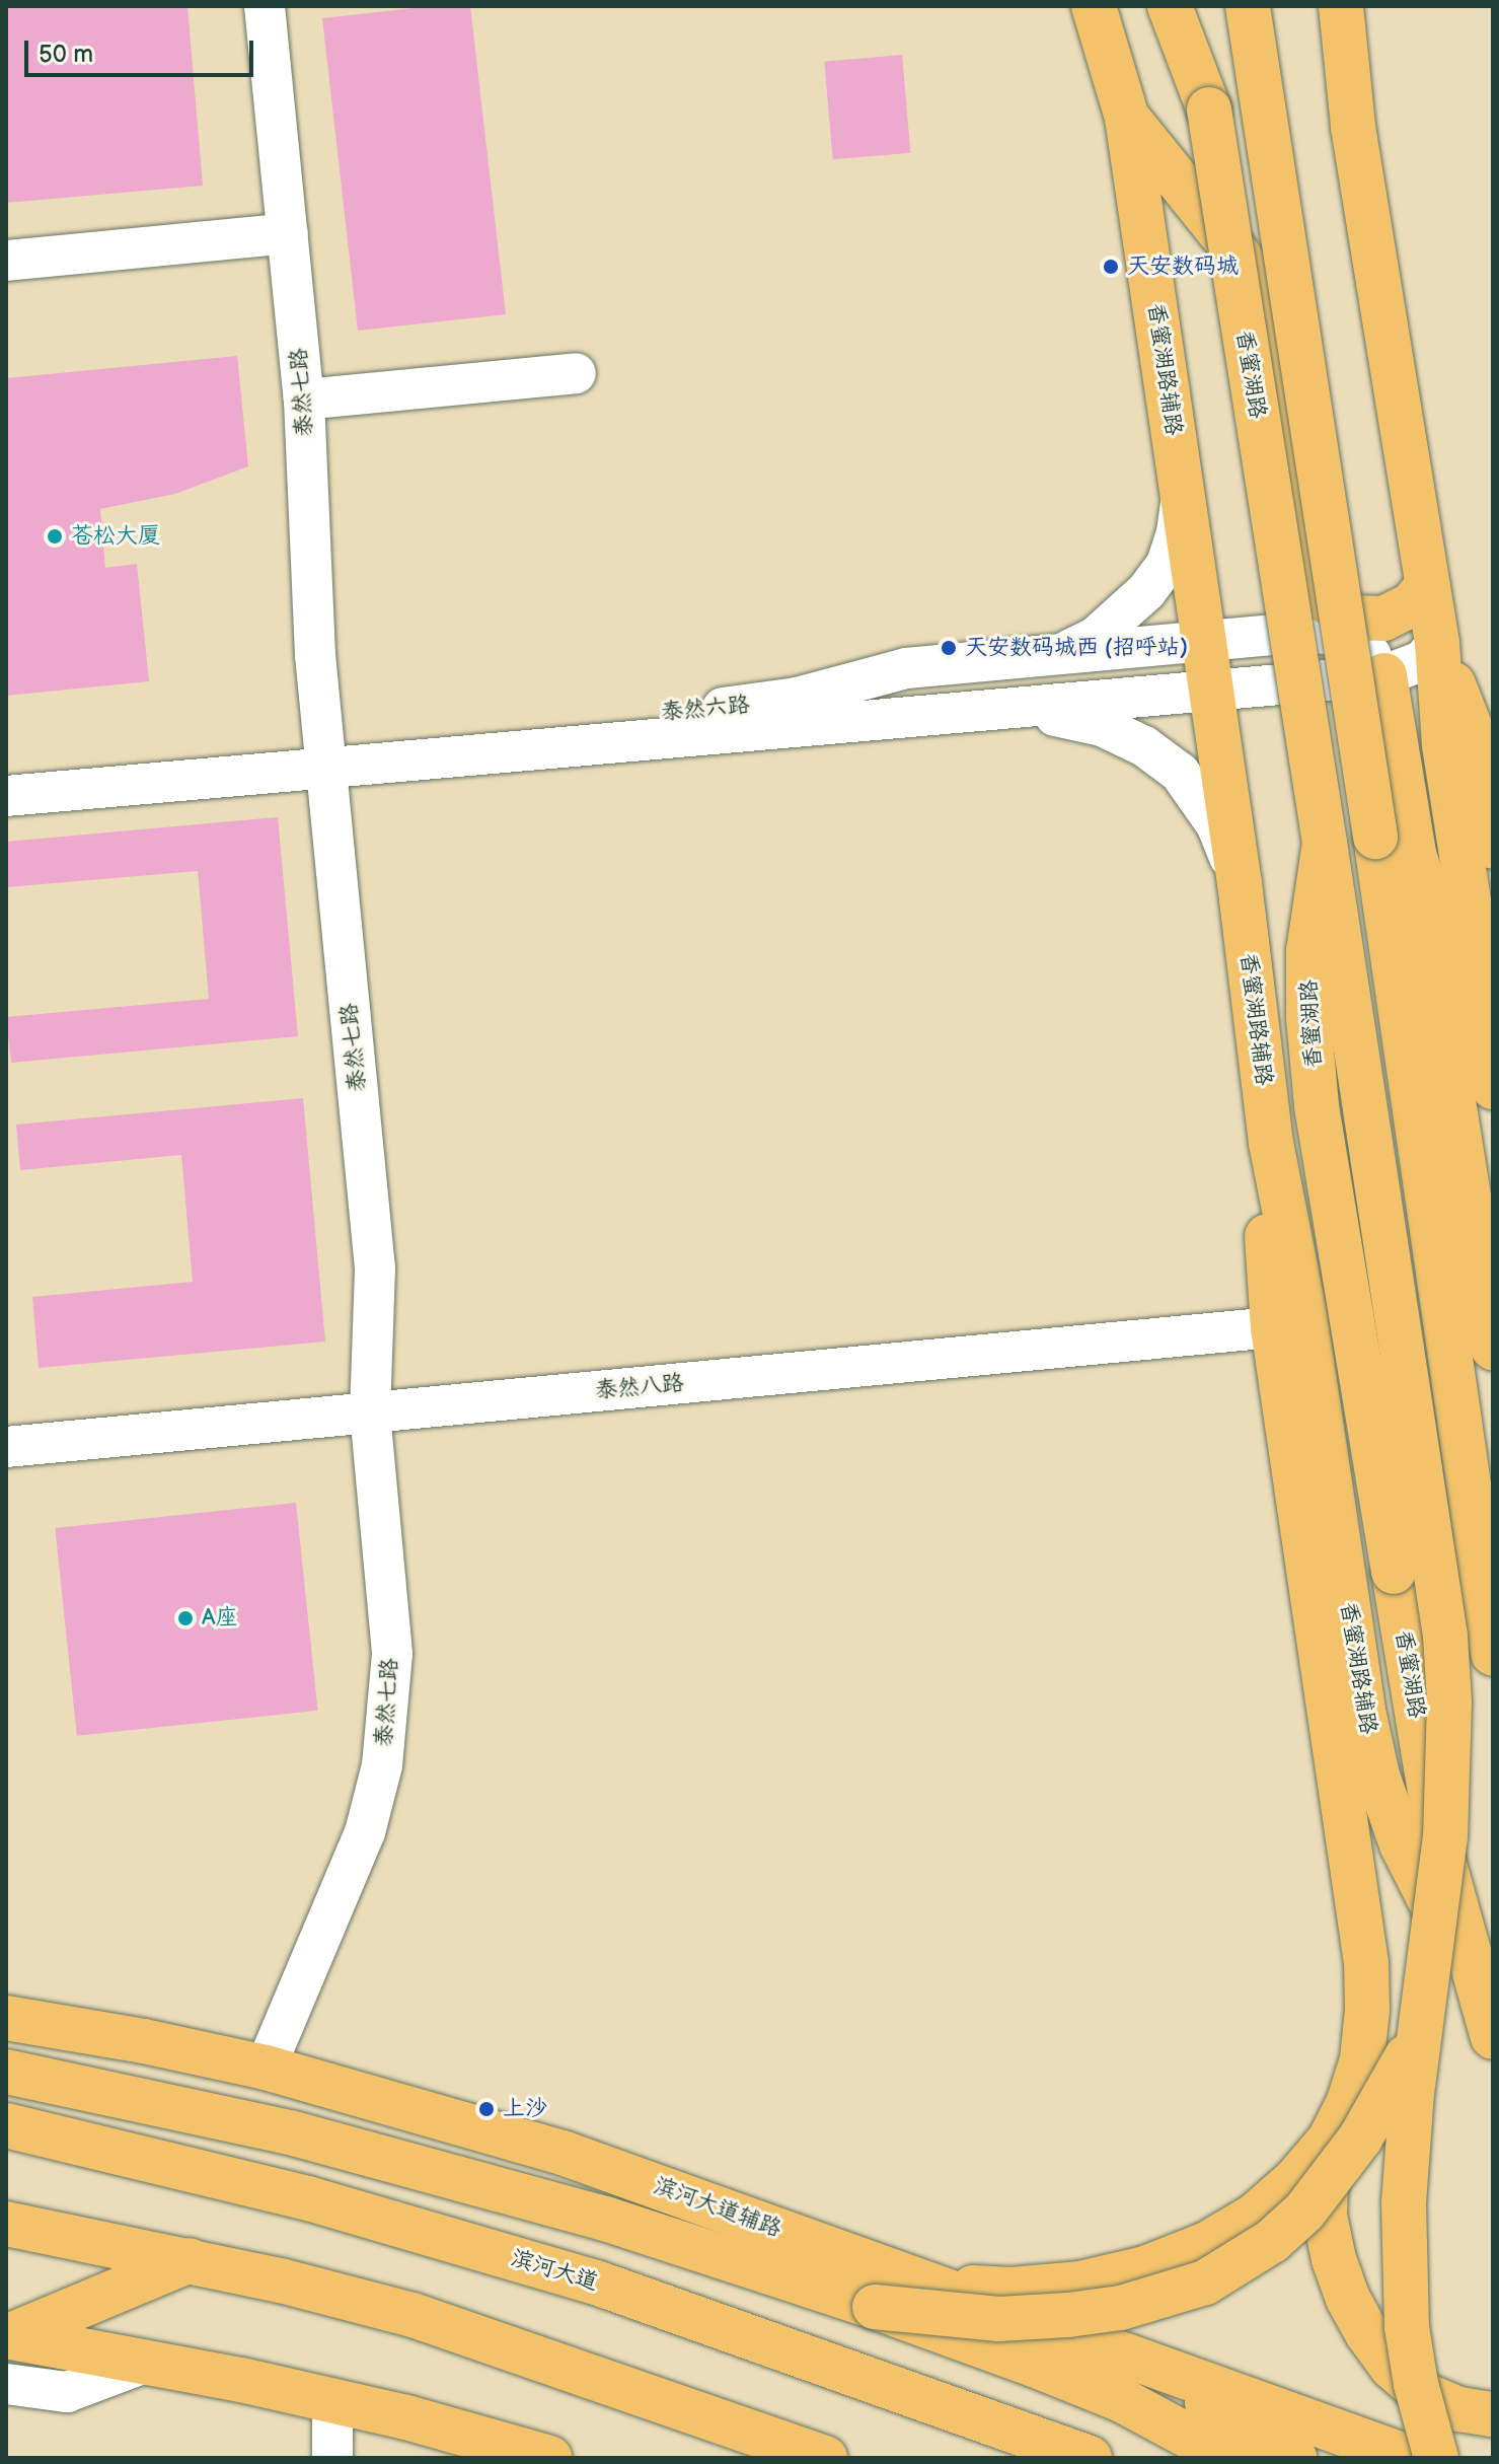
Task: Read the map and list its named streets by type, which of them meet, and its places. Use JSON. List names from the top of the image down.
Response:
{
  "streets": {
    "main road": [
      "香蜜湖路辅路",
      "香蜜湖路",
      "滨河大道辅路",
      "滨河大道"
    ],
    "street": ["泰然七路", "泰然六路", "泰然八路"]
  },
  "crossings": [
    ["香蜜湖路辅路", "香蜜湖路"],
    ["香蜜湖路辅路", "泰然六路"],
    ["泰然七路", "泰然六路"],
    ["泰然七路", "泰然八路"],
    ["泰然七路", "滨河大道辅路"]
  ],
  "places": [
    "天安数码城",
    "苍松大厦",
    "天安数码城西 (招呼站)",
    "A座",
    "上沙"
  ],
  "scale_bar": "50 m"
}
